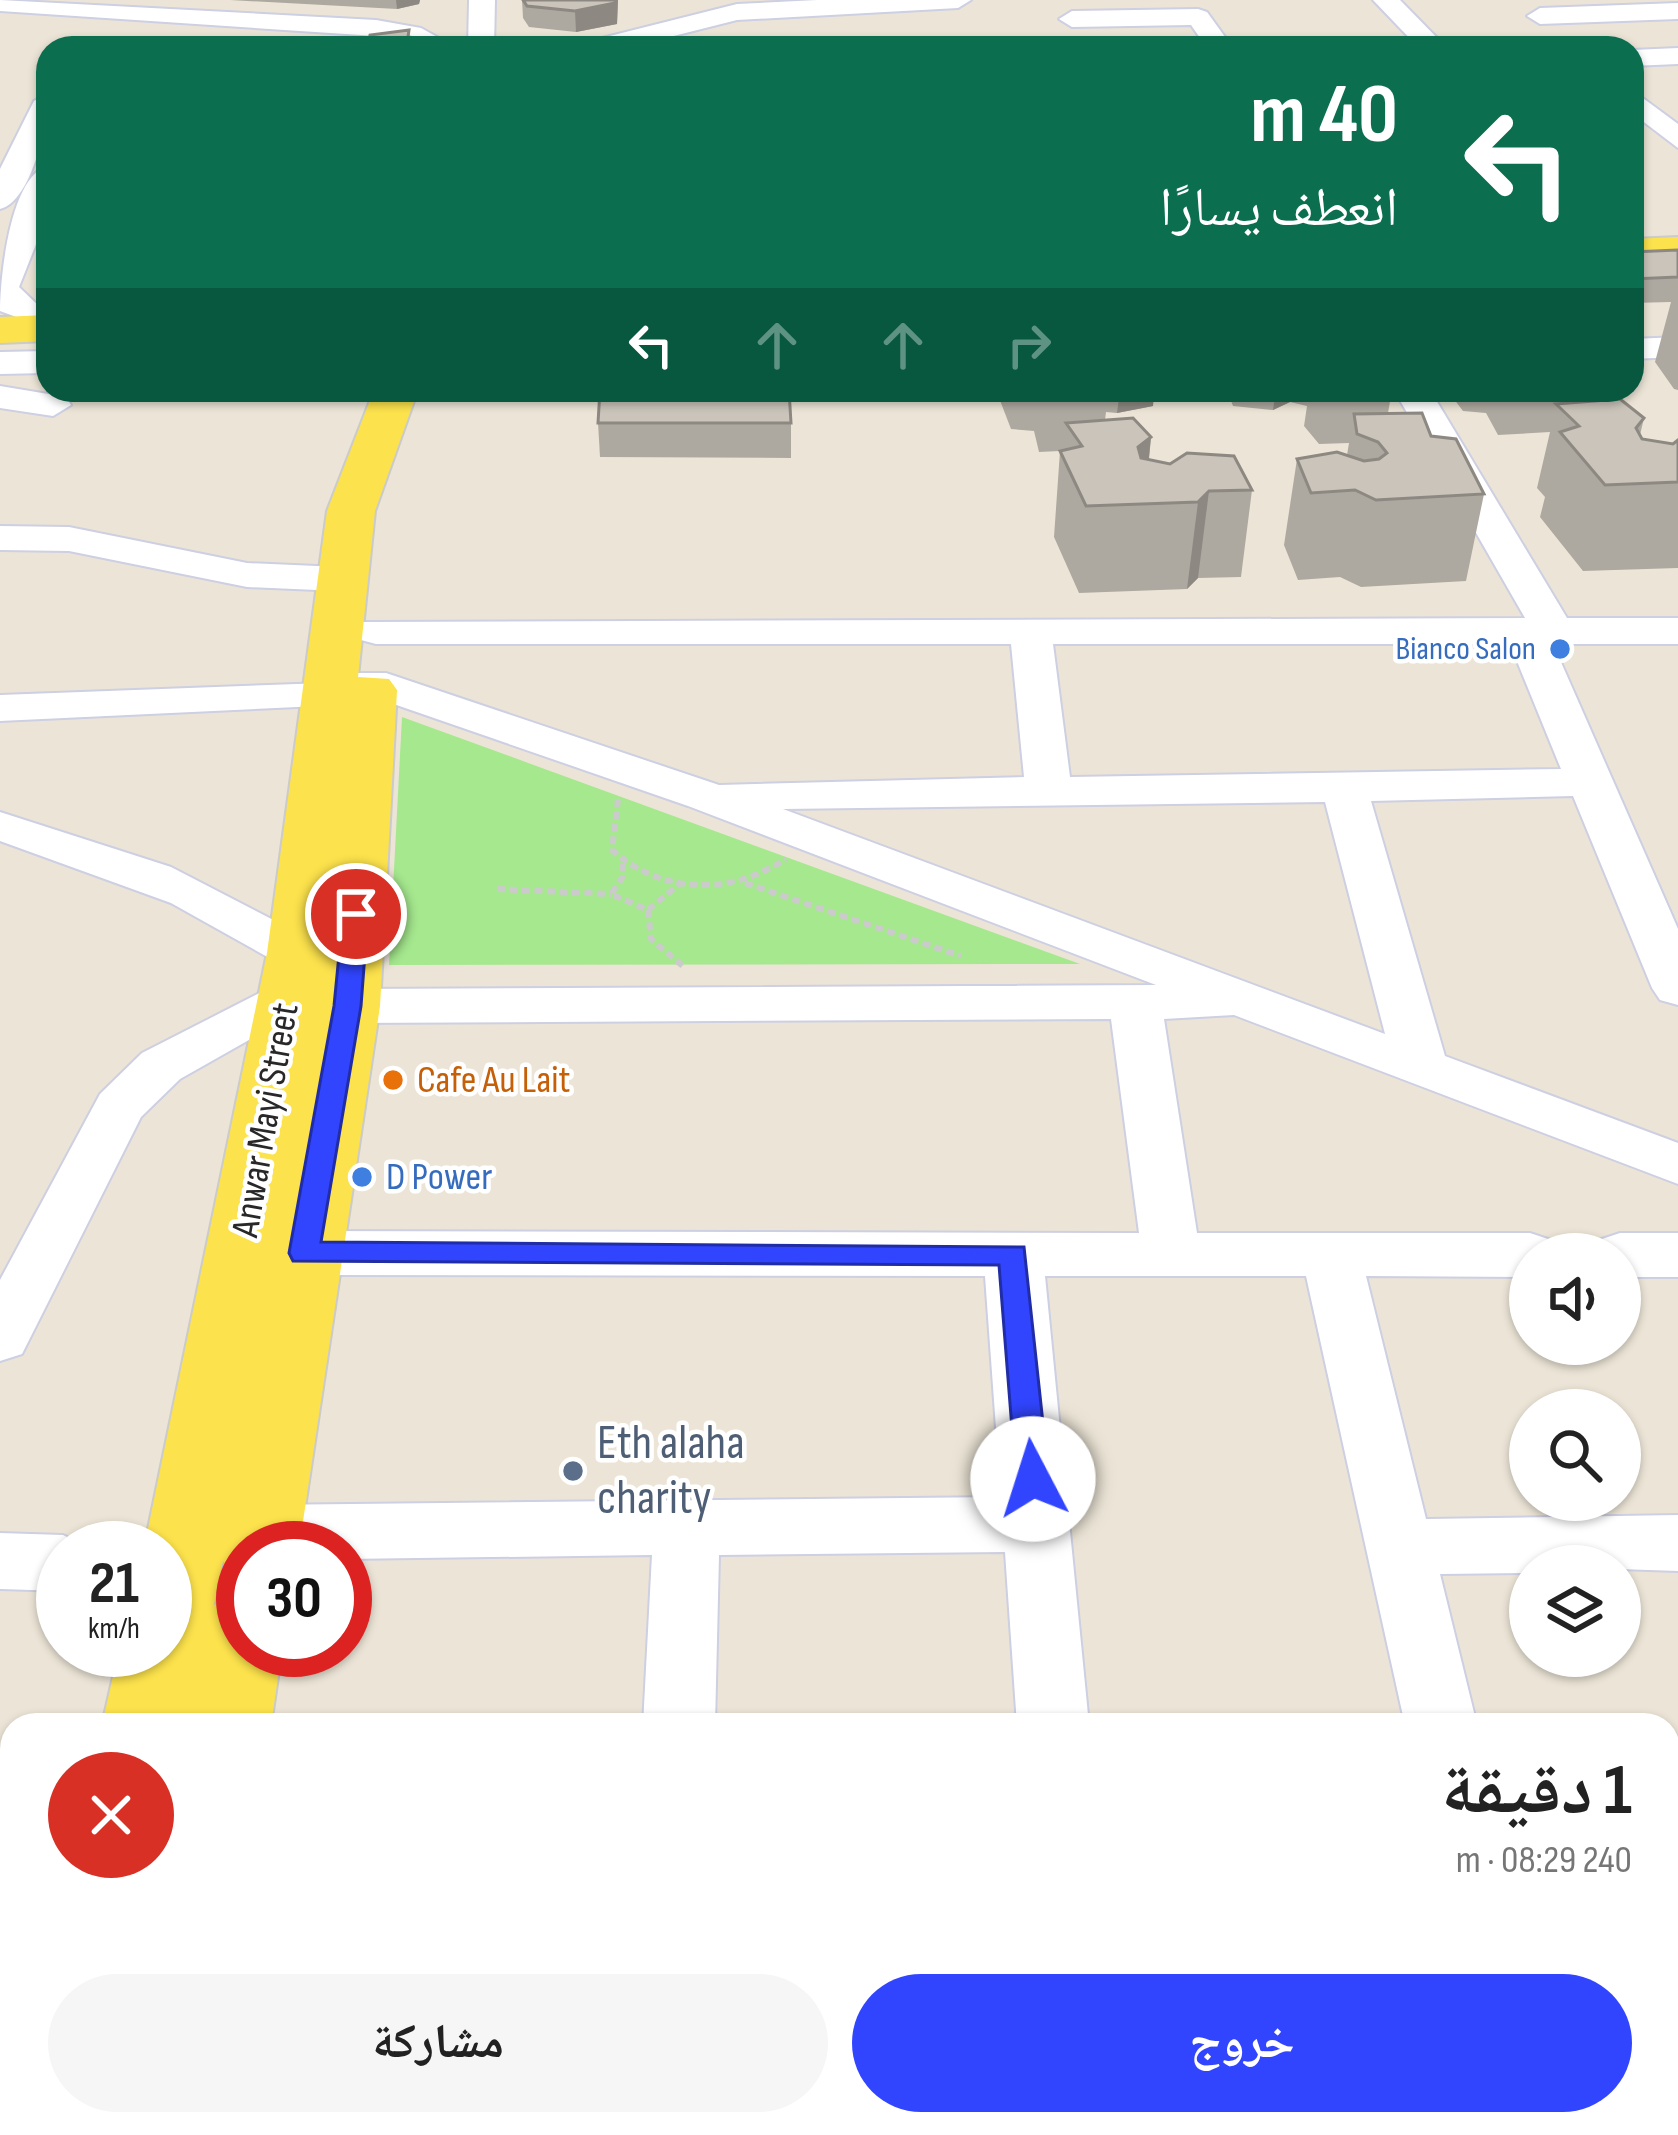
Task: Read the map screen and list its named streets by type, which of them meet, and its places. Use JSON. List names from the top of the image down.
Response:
{
  "streets": {
    "main road": ["Anwar Mayi Street"]
  },
  "places": [
    "Bianco Salon",
    "Cafe Au Lait",
    "D Power",
    "Eth alaha charity"
  ],
  "page": {
    "turn": ["40 m", "انعطف يسارًا"],
    "speed": "21 km/h",
    "limit": "30",
    "heading": ["1 دقيقة", "240 m · 08:29"],
    "buttons": ["خروج", "مشاركة"]
  }
}
